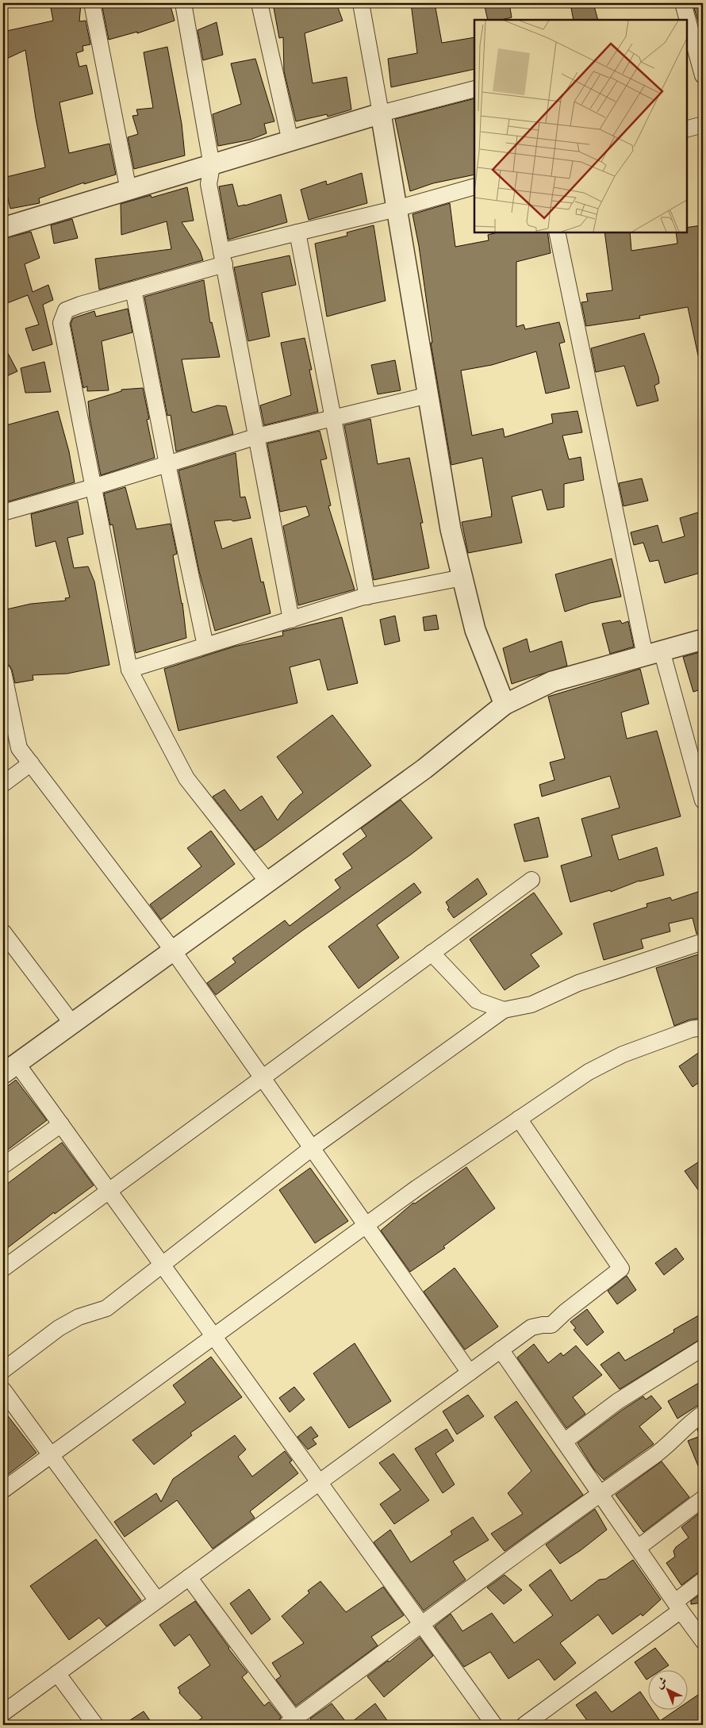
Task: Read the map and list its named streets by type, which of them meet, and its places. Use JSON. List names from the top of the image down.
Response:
{
  "north": "top left"
}
